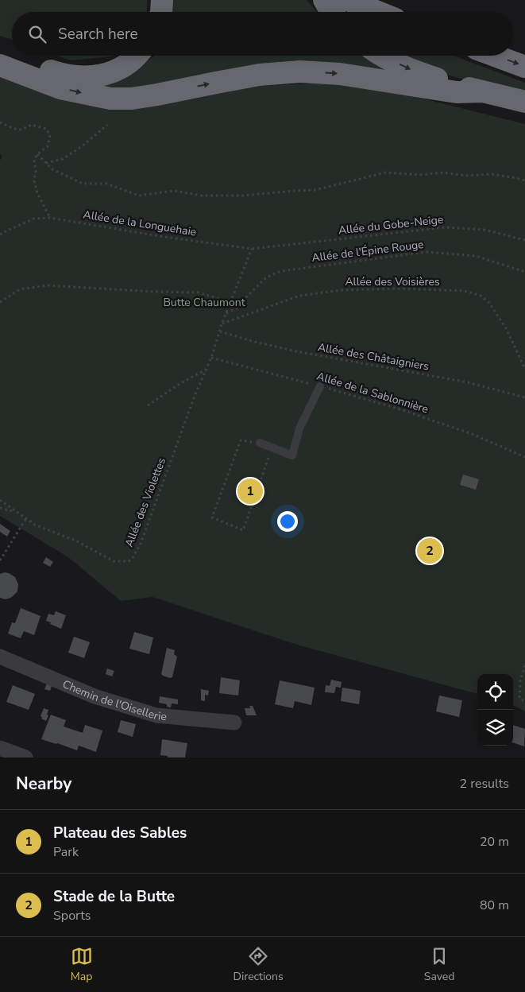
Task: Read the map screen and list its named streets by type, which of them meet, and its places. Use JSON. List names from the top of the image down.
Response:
{
  "streets": {
    "street": ["Chemin de l'Oisellerie"],
    "path": [
      "Allée de la Longuehaie",
      "Allée du Gobe-Neige",
      "Allée de l'Épine Rouge",
      "Allée des Voisières",
      "Allée des Châtaigniers",
      "Allée de la Sablonnière",
      "Allée des Violettes"
    ]
  },
  "crossings": [
    ["Allée de la Longuehaie", "Allée du Gobe-Neige"],
    ["Allée de la Longuehaie", "Allée des Violettes"],
    ["Allée de l'Épine Rouge", "Allée des Violettes"],
    ["Allée des Voisières", "Allée des Violettes"],
    ["Allée des Châtaigniers", "Allée des Violettes"],
    ["Allée de la Sablonnière", "Allée des Violettes"]
  ],
  "parks": ["Butte Chaumont"],
  "page": {
    "search": "Search here",
    "pins": ["1", "2"],
    "heading": ["Nearby", "2 results"],
    "list": [
      {
        "mark": "1",
        "name": "Plateau des Sables",
        "note": "Park",
        "value": "20 m"
      },
      {
        "mark": "2",
        "name": "Stade de la Butte",
        "note": "Sports",
        "value": "80 m"
      }
    ],
    "nav": ["Map", "Directions", "Saved"]
  }
}
